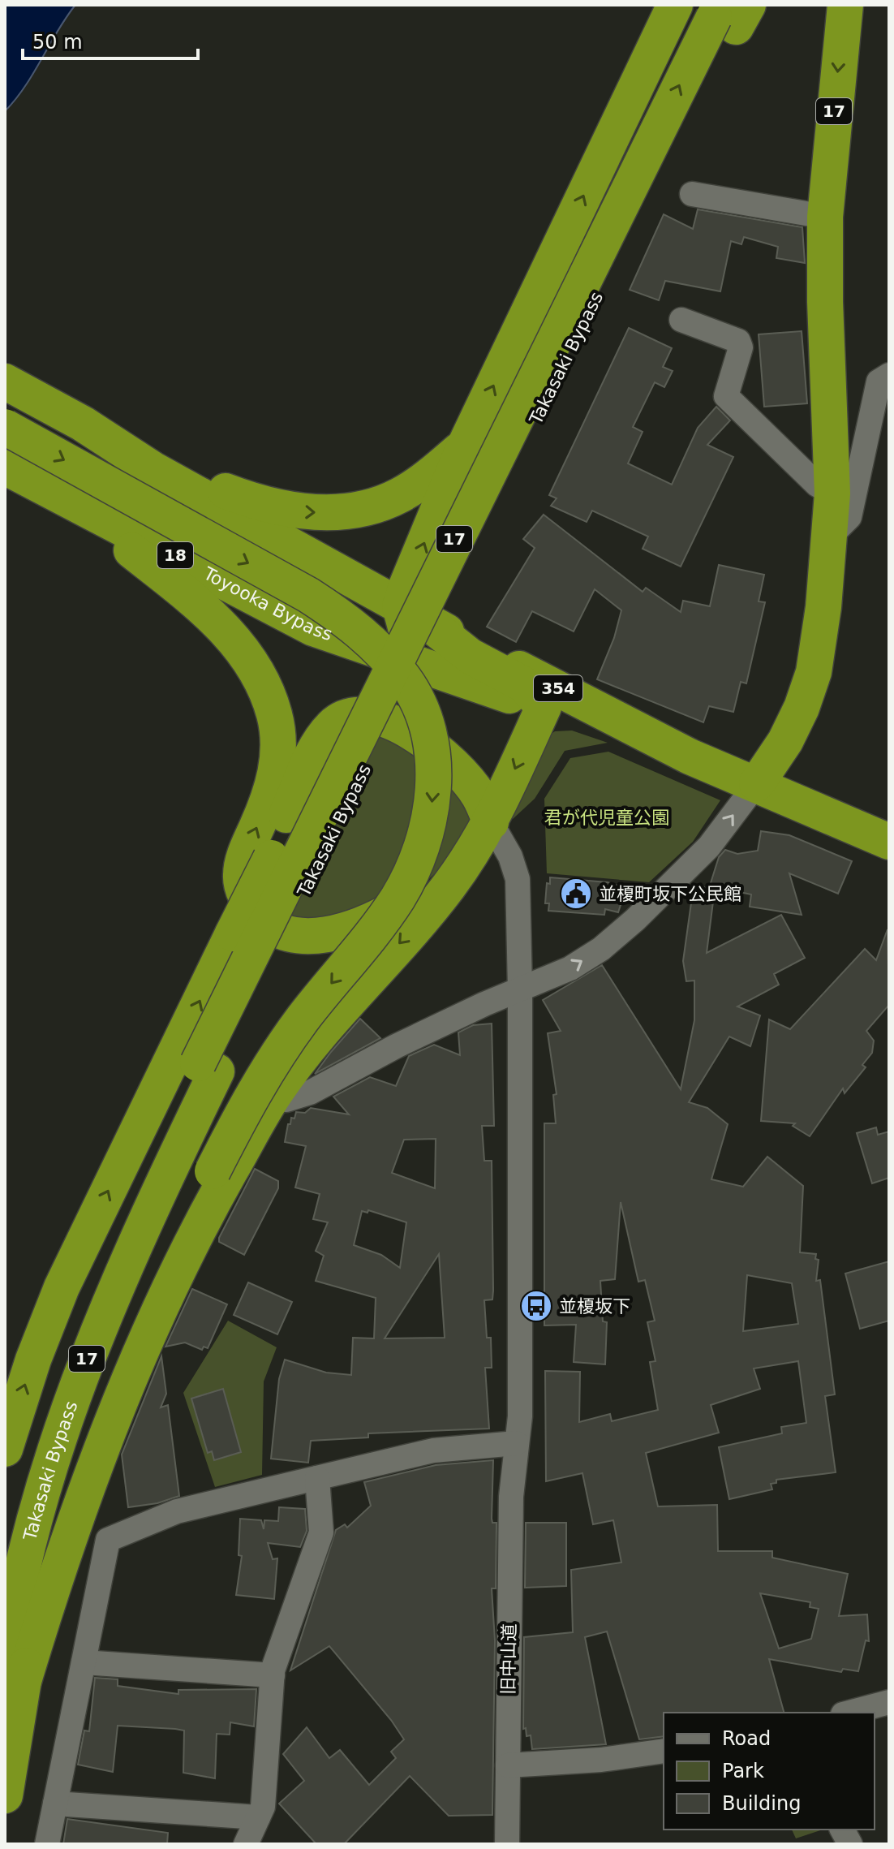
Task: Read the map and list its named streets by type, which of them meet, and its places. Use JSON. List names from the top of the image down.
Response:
{
  "streets": {
    "highway": [
      "17",
      "Takasaki Bypass",
      "18",
      "Toyooka Bypass",
      "354"
    ],
    "street": ["旧中山道"]
  },
  "crossings": [
    ["17", "354"],
    ["Toyooka Bypass", "354"]
  ],
  "parks": ["君が代児童公園"],
  "places": {
    "public building": ["並榎町坂下公民館"],
    "bus stop": ["並榎坂下"]
  },
  "legend": ["Road", "Park", "Building"],
  "scale_bar": "50 m"
}
